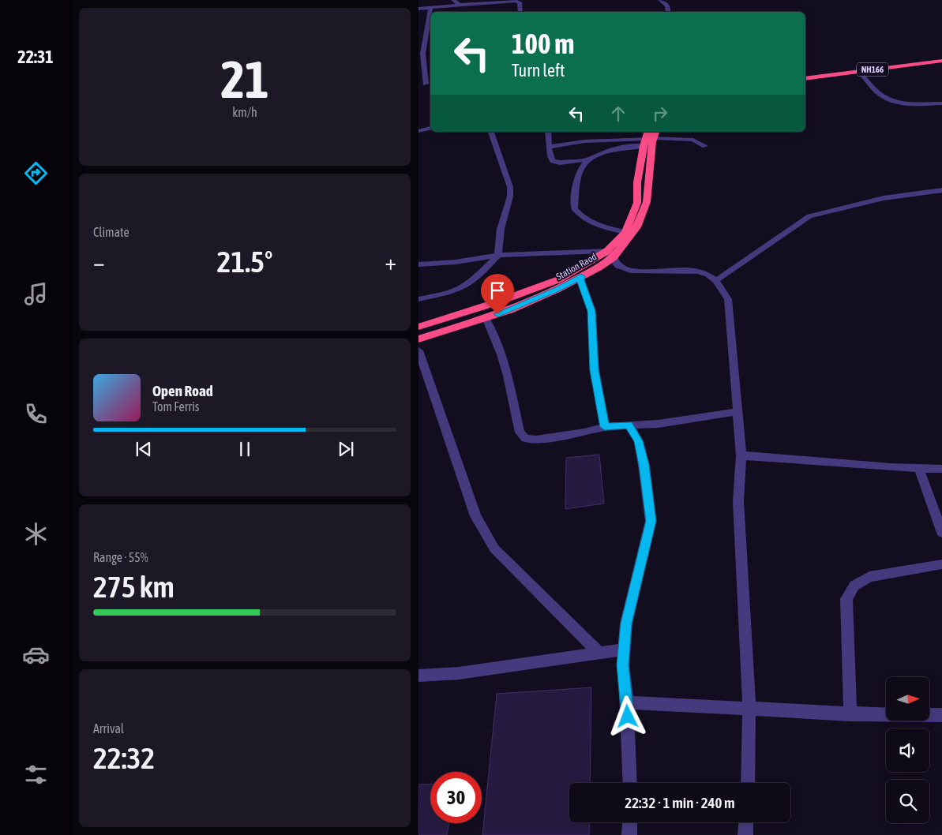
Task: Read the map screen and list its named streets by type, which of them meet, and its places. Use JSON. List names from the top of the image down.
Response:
{
  "streets": {
    "highway": ["NH166", "Station Raod"]
  },
  "north": "right",
  "page": {
    "tabs": "22:31",
    "tile": [
      ["21", "km/h"],
      "Climate",
      ["Range · 55%", "275 km"],
      ["Arrival", "22:32"]
    ],
    "turn": ["100 m", "Turn left"],
    "heat": ["−", "21.5°", "+"],
    "song": ["Open Road", "Tom Ferris"],
    "limit": "30",
    "trip": "22:32 · 1 min · 240 m"
  }
}
